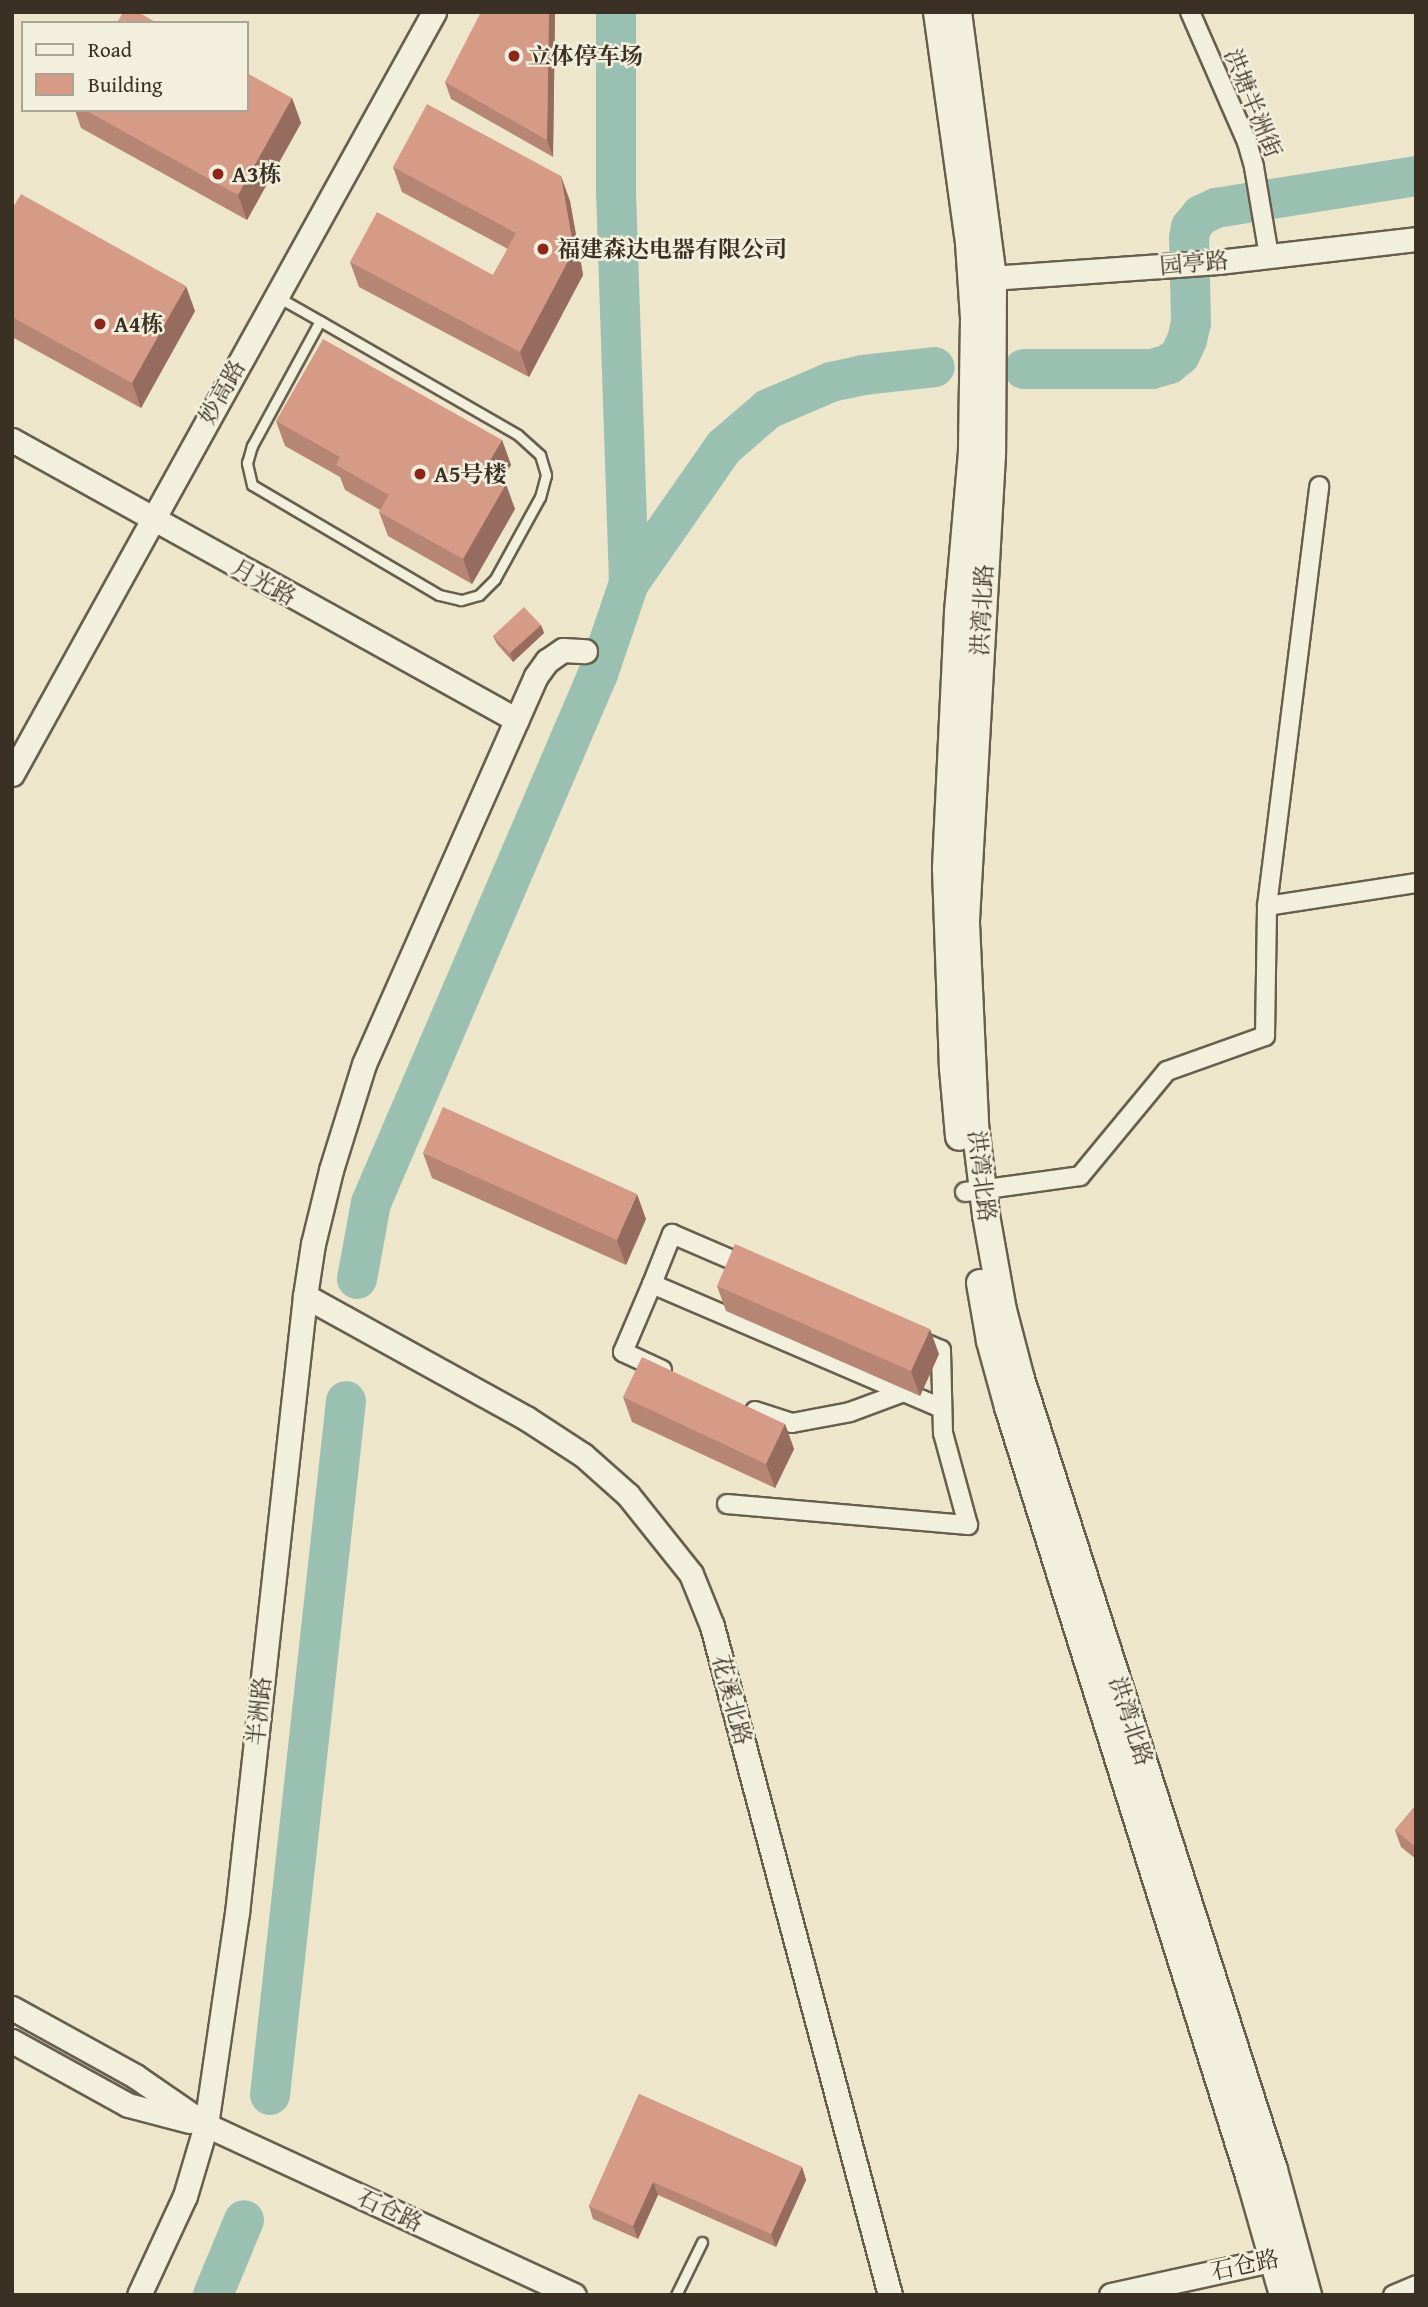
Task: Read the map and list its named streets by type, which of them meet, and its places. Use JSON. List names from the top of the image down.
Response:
{
  "streets": {
    "main road": ["洪湾北路"],
    "street": [
      "洪塘半洲街",
      "园亭路",
      "妙高路",
      "月光路",
      "花溪北路",
      "半洲路",
      "石仓路"
    ]
  },
  "crossings": [
    ["洪塘半洲街", "园亭路"],
    ["园亭路", "洪湾北路"],
    ["妙高路", "月光路"],
    ["月光路", "半洲路"],
    ["洪湾北路", "石仓路"],
    ["花溪北路", "半洲路"],
    ["半洲路", "石仓路"]
  ],
  "places": [
    "立体停车场",
    "A3栋",
    "福建森达电器有限公司",
    "A4栋",
    "A5号楼"
  ],
  "legend": ["Road", "Building"]
}
